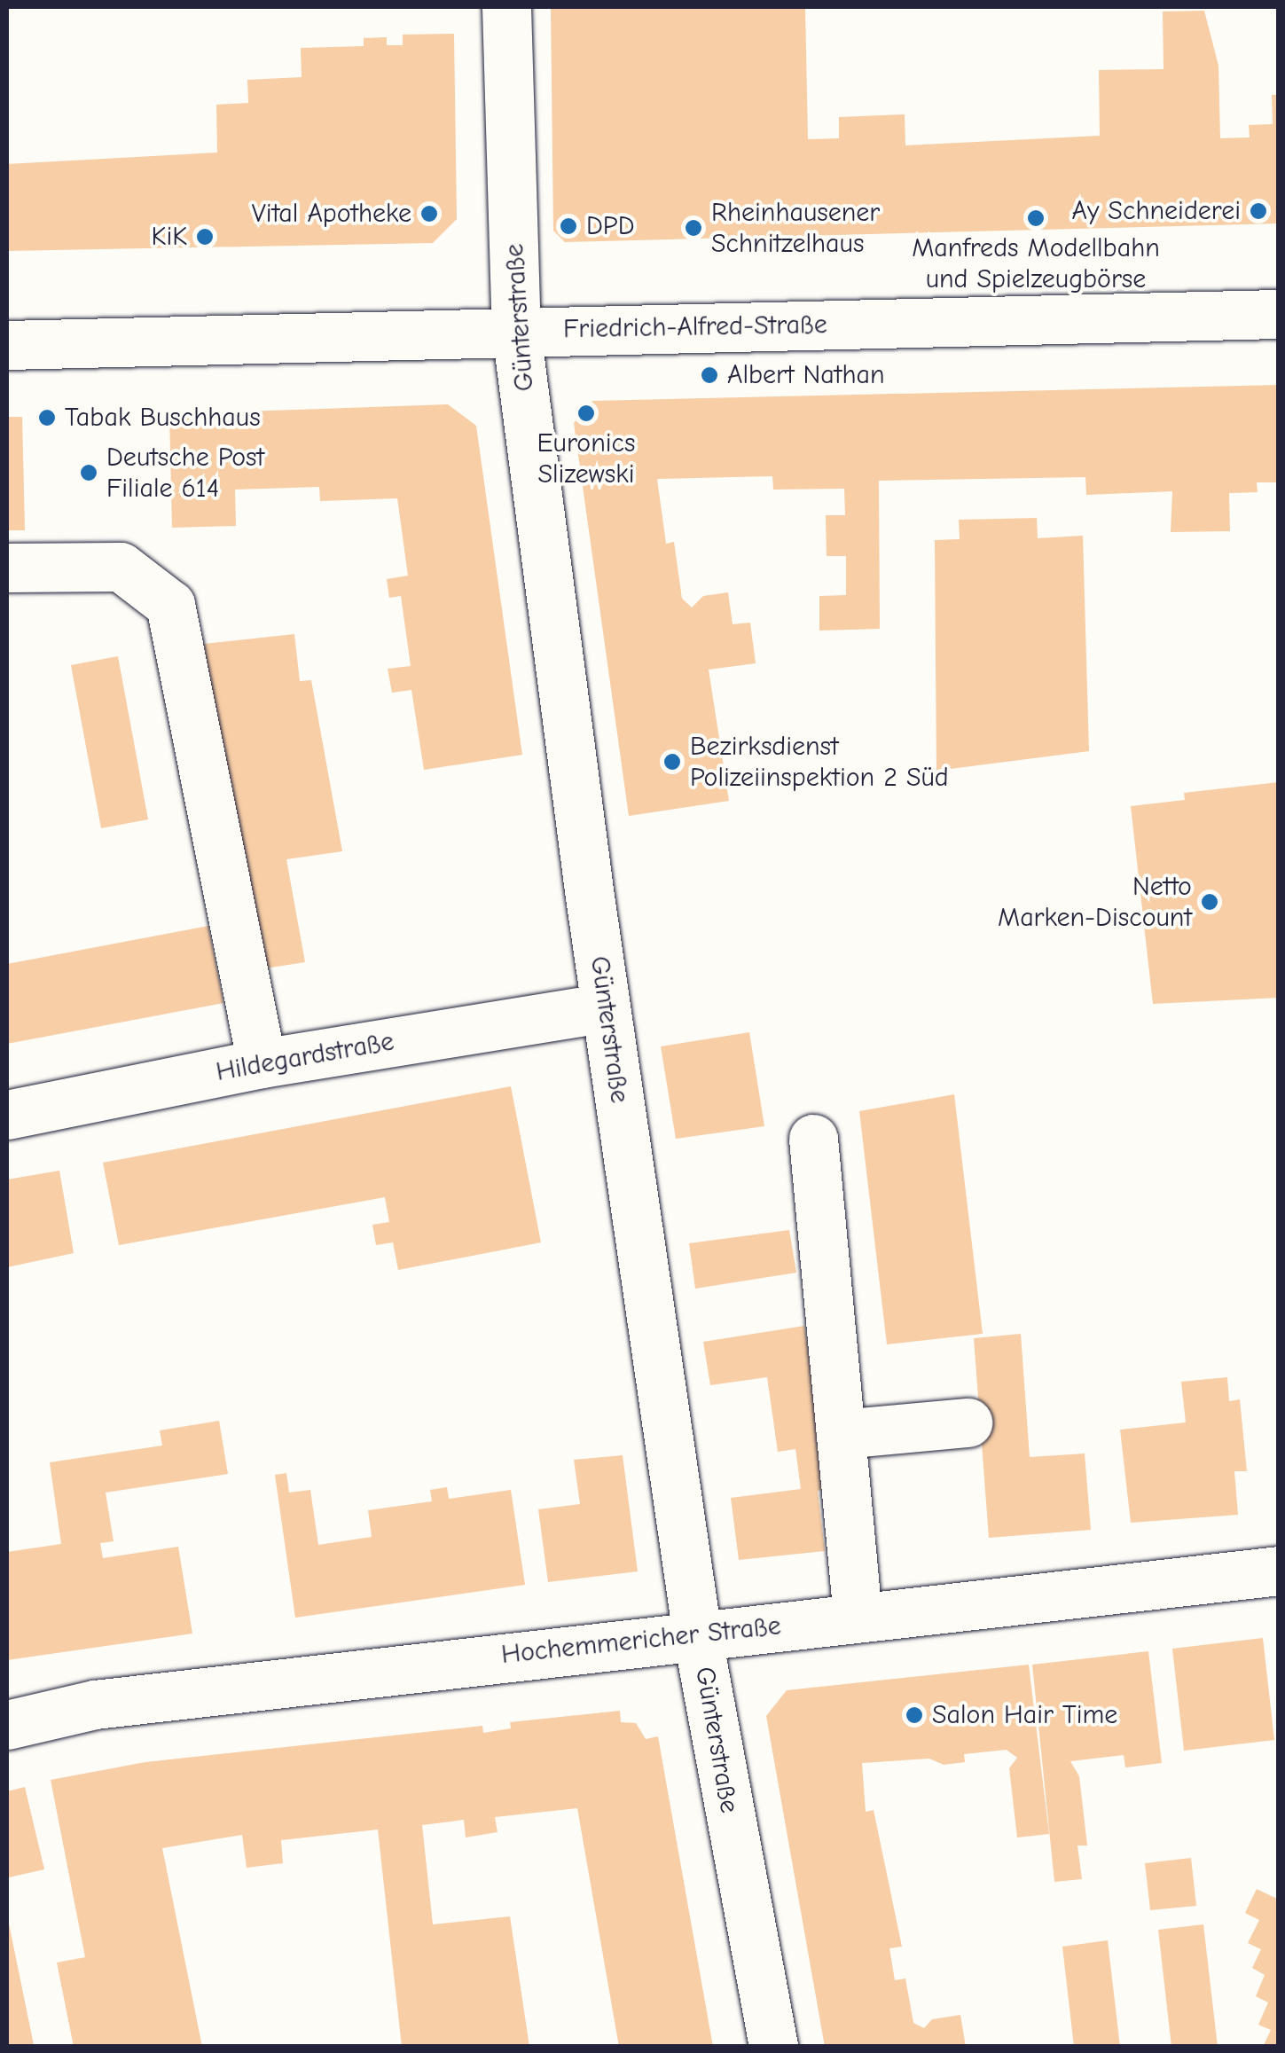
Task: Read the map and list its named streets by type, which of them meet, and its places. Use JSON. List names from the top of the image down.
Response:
{
  "streets": {
    "street": [
      "Günterstraße",
      "Friedrich-Alfred-Straße",
      "Hildegardstraße",
      "Hochemmericher Straße"
    ]
  },
  "crossings": [
    ["Günterstraße", "Friedrich-Alfred-Straße"],
    ["Günterstraße", "Hildegardstraße"],
    ["Günterstraße", "Hochemmericher Straße"]
  ],
  "places": [
    "Ay Schneiderei",
    "Vital Apotheke",
    "Manfreds Modellbahn und Spielzeugbörse",
    "DPD",
    "Rheinhausener Schnitzelhaus",
    "KiK",
    "Albert Nathan",
    "Euronics Slizewski",
    "Tabak Buschhaus",
    "Deutsche Post Filiale 614",
    "Bezirksdienst Polizeiinspektion 2 Süd",
    "Netto Marken-Discount",
    "Salon Hair Time"
  ]
}
